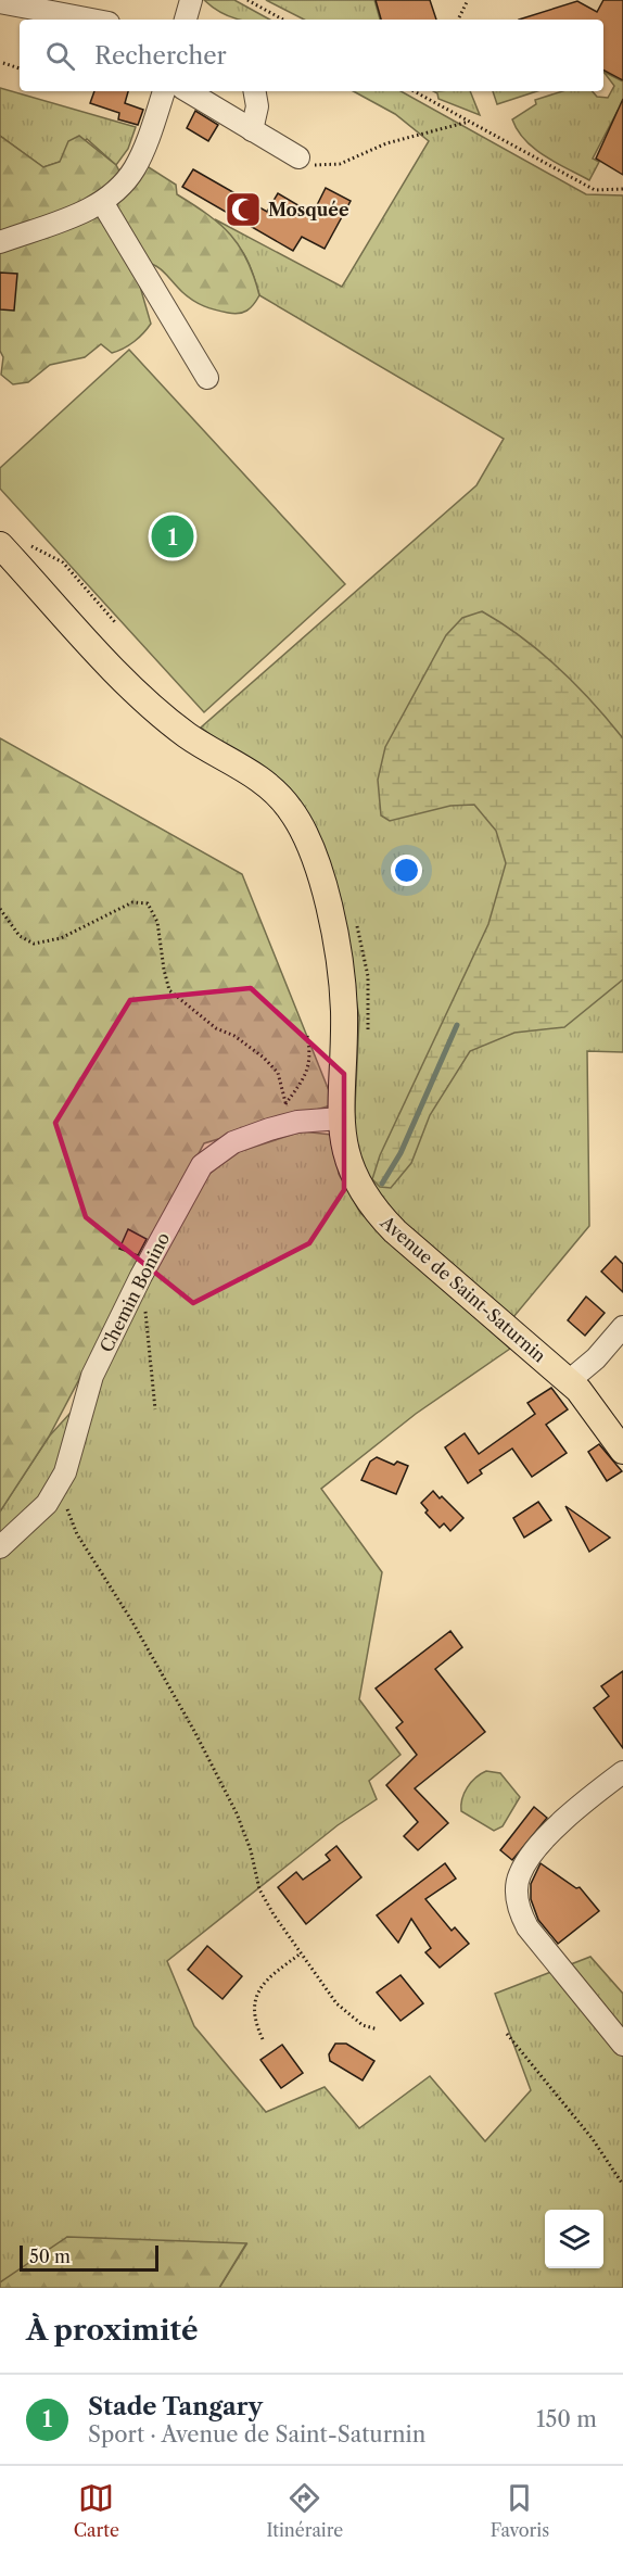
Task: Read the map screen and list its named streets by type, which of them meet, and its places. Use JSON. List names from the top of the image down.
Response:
{
  "streets": {
    "main road": ["Avenue de Saint-Saturnin"],
    "street": ["Chemin Bonino"]
  },
  "crossings": [
    ["Avenue de Saint-Saturnin", "Chemin Bonino"]
  ],
  "places": {
    "mosque": ["Mosquée"]
  },
  "scale_bar": "50 m",
  "page": {
    "search": "Rechercher",
    "pins": "1",
    "scale": "50 m",
    "heading": "À proximité",
    "list": [
      {
        "mark": "1",
        "name": "Stade Tangary",
        "note": "Sport · Avenue de Saint-Saturnin",
        "value": "150 m"
      }
    ],
    "nav": ["Carte", "Itinéraire", "Favoris"]
  }
}
